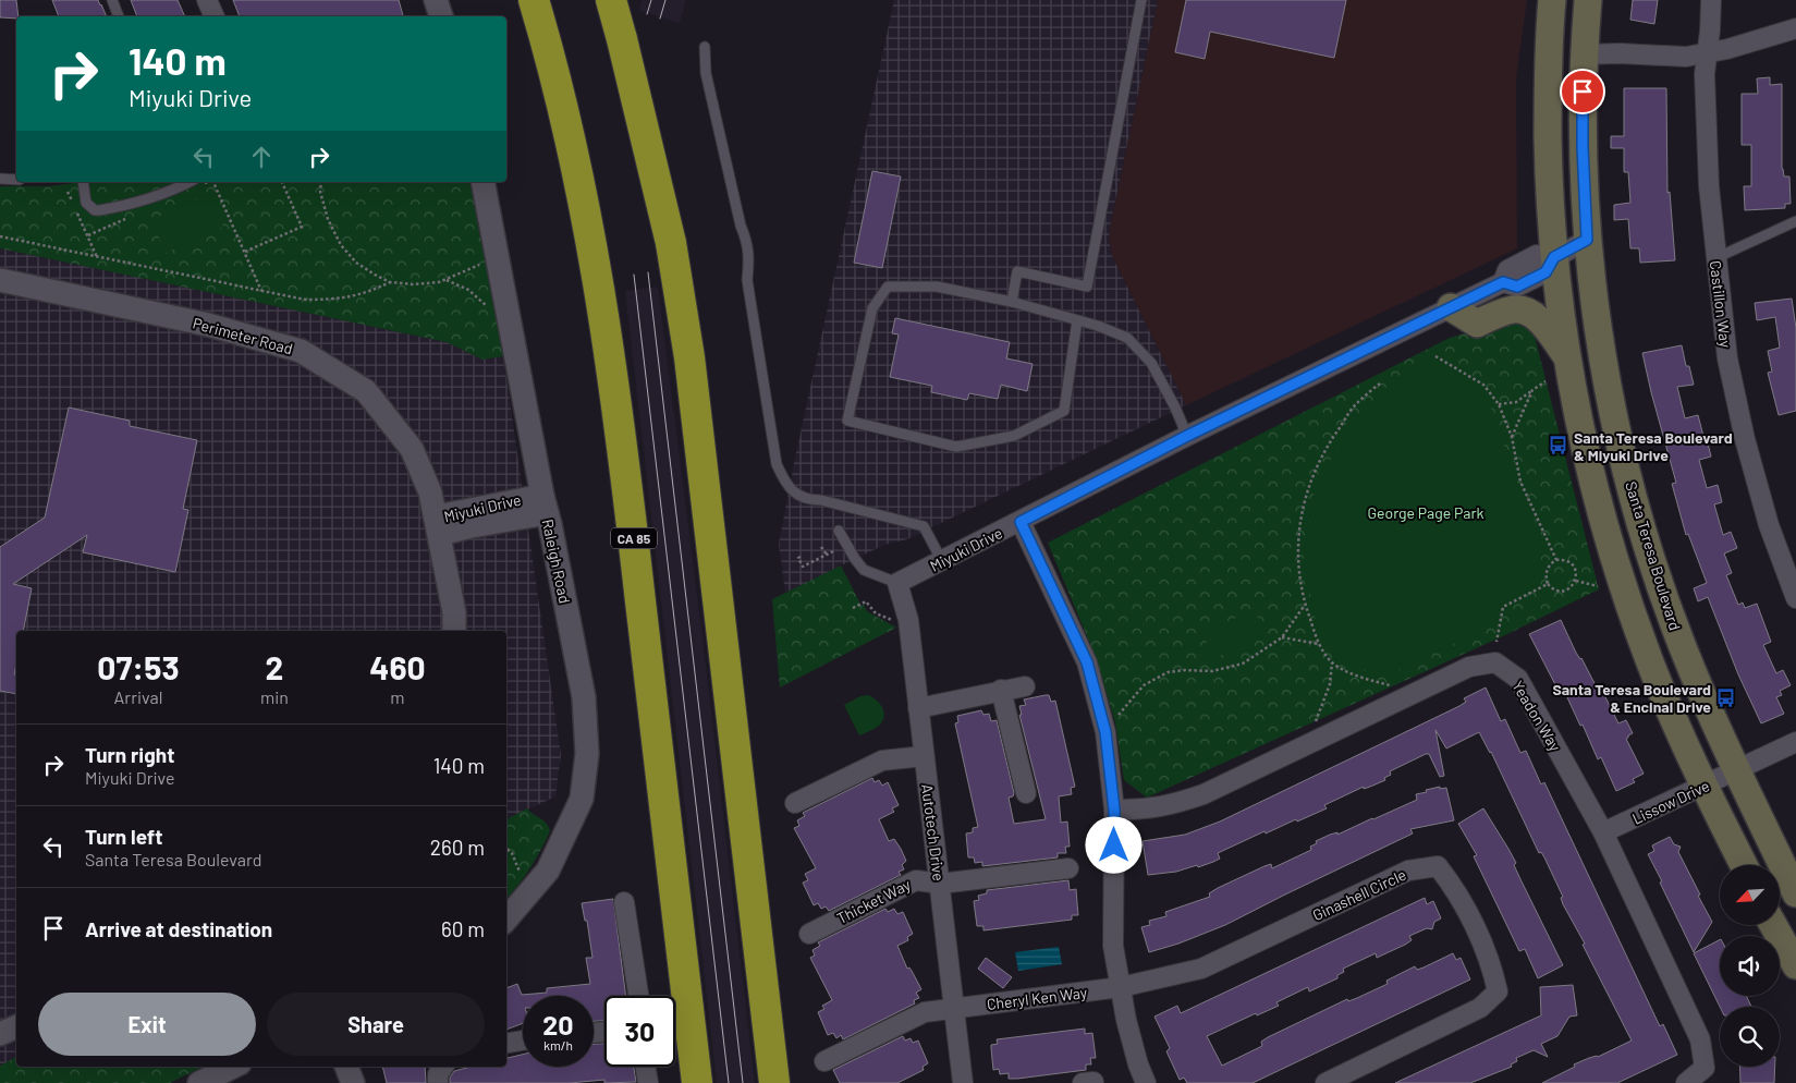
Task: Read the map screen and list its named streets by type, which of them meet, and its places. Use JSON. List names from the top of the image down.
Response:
{
  "streets": {
    "highway": ["CA 85"],
    "main road": ["Santa Teresa Boulevard"],
    "street": [
      "Castillon Way",
      "Perimeter Road",
      "Miyuki Drive",
      "Raleigh Road",
      "Yeadon Way",
      "Lissow Drive",
      "Autotech Drive",
      "Ginashell Circle",
      "Thicket Way",
      "Cheryl Ken Way"
    ]
  },
  "crossings": [
    ["Perimeter Road", "Miyuki Drive"],
    ["Miyuki Drive", "Santa Teresa Boulevard"],
    ["Miyuki Drive", "Raleigh Road"],
    ["Miyuki Drive", "Autotech Drive"],
    ["Santa Teresa Boulevard", "Lissow Drive"],
    ["Yeadon Way", "Lissow Drive"],
    ["Autotech Drive", "Thicket Way"],
    ["Autotech Drive", "Cheryl Ken Way"],
    ["Ginashell Circle", "Cheryl Ken Way"]
  ],
  "parks": ["George Page Park"],
  "places": {
    "bus stop": ["Santa Teresa Boulevard & Miyuki Drive", "Santa Teresa Boulevard & Encinal Drive"]
  },
  "north": "bottom left",
  "page": {
    "turn": ["140 m", "Miyuki Drive"],
    "eta": [
      "07:53",
      "Arrival",
      "2",
      "min",
      "460",
      "m"
    ],
    "list": [
      {
        "name": "Turn right",
        "note": "Miyuki Drive",
        "value": "140 m"
      },
      {
        "name": "Turn left",
        "note": "Santa Teresa Boulevard",
        "value": "260 m"
      },
      {
        "name": "Arrive at destination",
        "value": "60 m"
      }
    ],
    "buttons": ["Exit", "Share"],
    "speed": "20 km/h",
    "limit": "30"
  }
}
